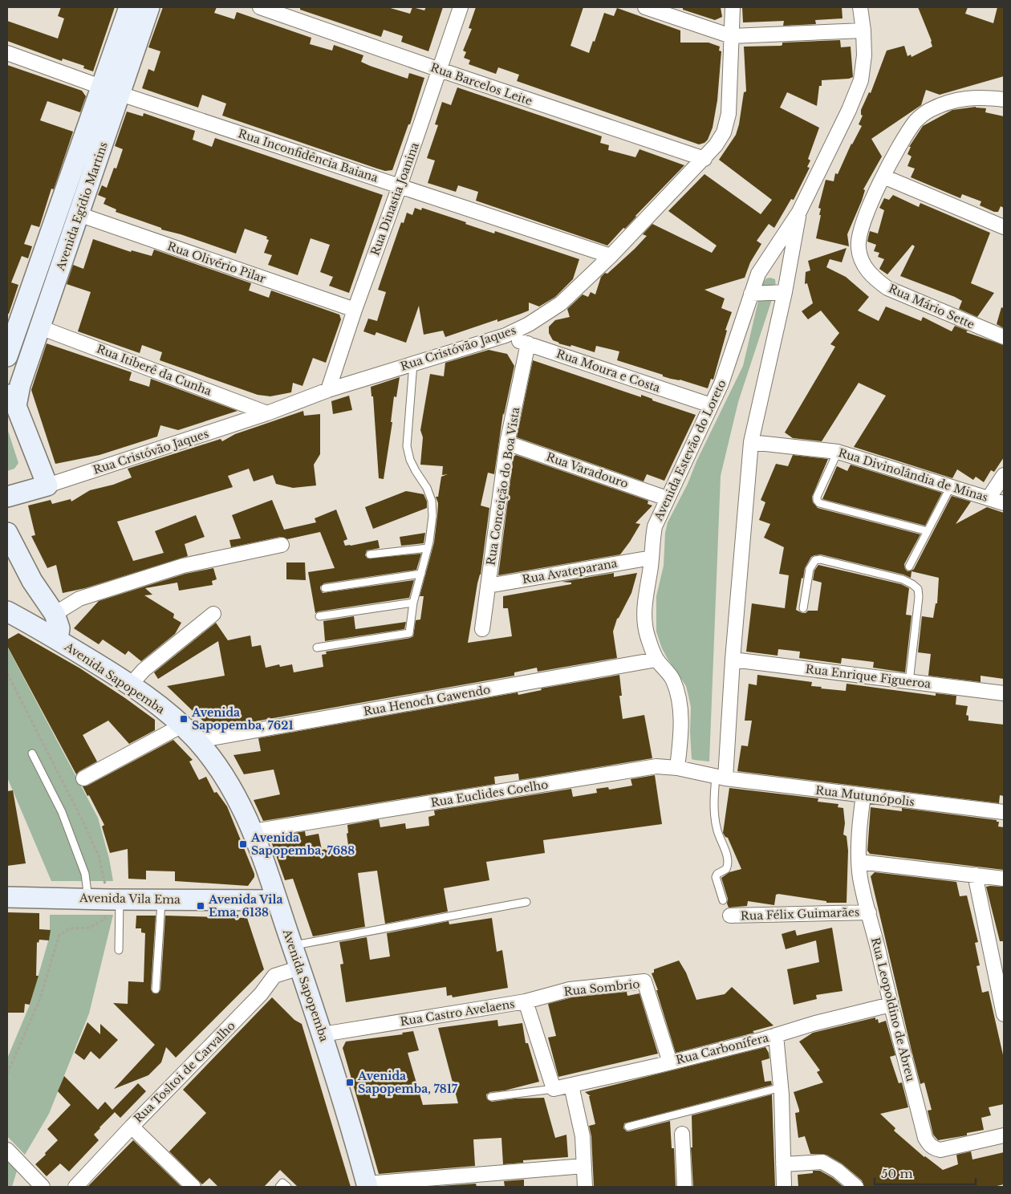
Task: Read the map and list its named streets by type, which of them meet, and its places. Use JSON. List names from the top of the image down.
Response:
{
  "streets": {
    "main road": [
      "Avenida Egídio Martins",
      "Rua Cristóvão Jaques",
      "Avenida Sapopemba",
      "Avenida Vila Ema"
    ],
    "street": [
      "Rua Barcelos Leite",
      "Rua Inconfidência Baiana",
      "Rua Dinastia Joanina",
      "Rua Olivério Pilar",
      "Rua Mário Sette",
      "Rua Itiberê da Cunha",
      "Rua Moura e Costa",
      "Avenida Estevão do Loreto",
      "Rua Varadouro",
      "Rua Divinolândia de Minas",
      "Rua Conceição do Boa Vista",
      "Rua Avateparana",
      "Rua Enrique Figueroa",
      "Rua Henoch Gawendo",
      "Rua Euclides Coelho",
      "Rua Mutunópolis",
      "Rua Félix Guimarães",
      "Rua Sombrio",
      "Rua Leopoldino de Abreu",
      "Rua Castro Avelaens",
      "Rua Carbonífera",
      "Rua Tosltoi de Carvalho"
    ]
  },
  "crossings": [
    ["Rua Barcelos Leite", "Rua Dinastia Joanina"],
    ["Rua Barcelos Leite", "Rua Cristóvão Jaques"],
    ["Rua Inconfidência Baiana", "Rua Dinastia Joanina"],
    ["Rua Inconfidência Baiana", "Avenida Egídio Martins"],
    ["Rua Inconfidência Baiana", "Rua Cristóvão Jaques"],
    ["Rua Dinastia Joanina", "Rua Olivério Pilar"],
    ["Rua Dinastia Joanina", "Rua Cristóvão Jaques"],
    ["Avenida Egídio Martins", "Rua Olivério Pilar"],
    ["Avenida Egídio Martins", "Rua Cristóvão Jaques"],
    ["Avenida Egídio Martins", "Rua Itiberê da Cunha"],
    ["Rua Cristóvão Jaques", "Rua Itiberê da Cunha"],
    ["Rua Cristóvão Jaques", "Rua Moura e Costa"],
    ["Rua Moura e Costa", "Avenida Estevão do Loreto"],
    ["Rua Moura e Costa", "Rua Conceição do Boa Vista"],
    ["Avenida Estevão do Loreto", "Rua Varadouro"],
    ["Avenida Estevão do Loreto", "Rua Divinolândia de Minas"],
    ["Avenida Estevão do Loreto", "Rua Avateparana"],
    ["Avenida Estevão do Loreto", "Rua Enrique Figueroa"],
    ["Avenida Estevão do Loreto", "Rua Henoch Gawendo"],
    ["Avenida Estevão do Loreto", "Rua Euclides Coelho"],
    ["Avenida Estevão do Loreto", "Rua Mutunópolis"],
    ["Rua Varadouro", "Rua Conceição do Boa Vista"],
    ["Rua Conceição do Boa Vista", "Rua Avateparana"],
    ["Avenida Sapopemba", "Rua Henoch Gawendo"],
    ["Avenida Sapopemba", "Rua Euclides Coelho"],
    ["Avenida Sapopemba", "Avenida Vila Ema"],
    ["Avenida Sapopemba", "Rua Castro Avelaens"],
    ["Avenida Sapopemba", "Rua Tosltoi de Carvalho"],
    ["Rua Euclides Coelho", "Rua Mutunópolis"],
    ["Rua Mutunópolis", "Rua Leopoldino de Abreu"],
    ["Rua Félix Guimarães", "Rua Leopoldino de Abreu"],
    ["Rua Sombrio", "Rua Castro Avelaens"],
    ["Rua Sombrio", "Rua Carbonífera"],
    ["Rua Leopoldino de Abreu", "Rua Carbonífera"],
    ["Rua Castro Avelaens", "Rua Carbonífera"]
  ],
  "places": {
    "transit": [
      "Avenida Sapopemba, 7621",
      "Avenida Sapopemba, 7688",
      "Avenida Vila Ema, 6138",
      "Avenida Sapopemba, 7817"
    ]
  },
  "scale_bar": "50 m"
}
